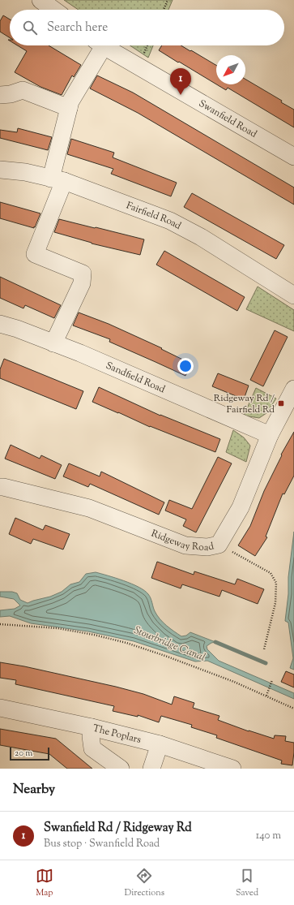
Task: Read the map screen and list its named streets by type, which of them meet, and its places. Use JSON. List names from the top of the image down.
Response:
{
  "streets": {
    "street": [
      "Swanfield Road",
      "Fairfield Road",
      "Sandfield Road",
      "Ridgeway Road",
      "The Poplars"
    ]
  },
  "crossings": [
    ["Sandfield Road", "Ridgeway Road"]
  ],
  "water": ["Stourbridge Canal"],
  "places": {
    "transit": ["Ridgeway Rd / Fairfield Rd"]
  },
  "scale_bar": "20 m",
  "north": "bottom left",
  "page": {
    "search": "Search here",
    "pins": "1",
    "scale": "20 m",
    "heading": "Nearby",
    "list": [
      {
        "mark": "1",
        "name": "Swanfield Rd / Ridgeway Rd",
        "note": "Bus stop · Swanfield Road",
        "value": "140 m"
      }
    ],
    "nav": ["Map", "Directions", "Saved"]
  }
}
